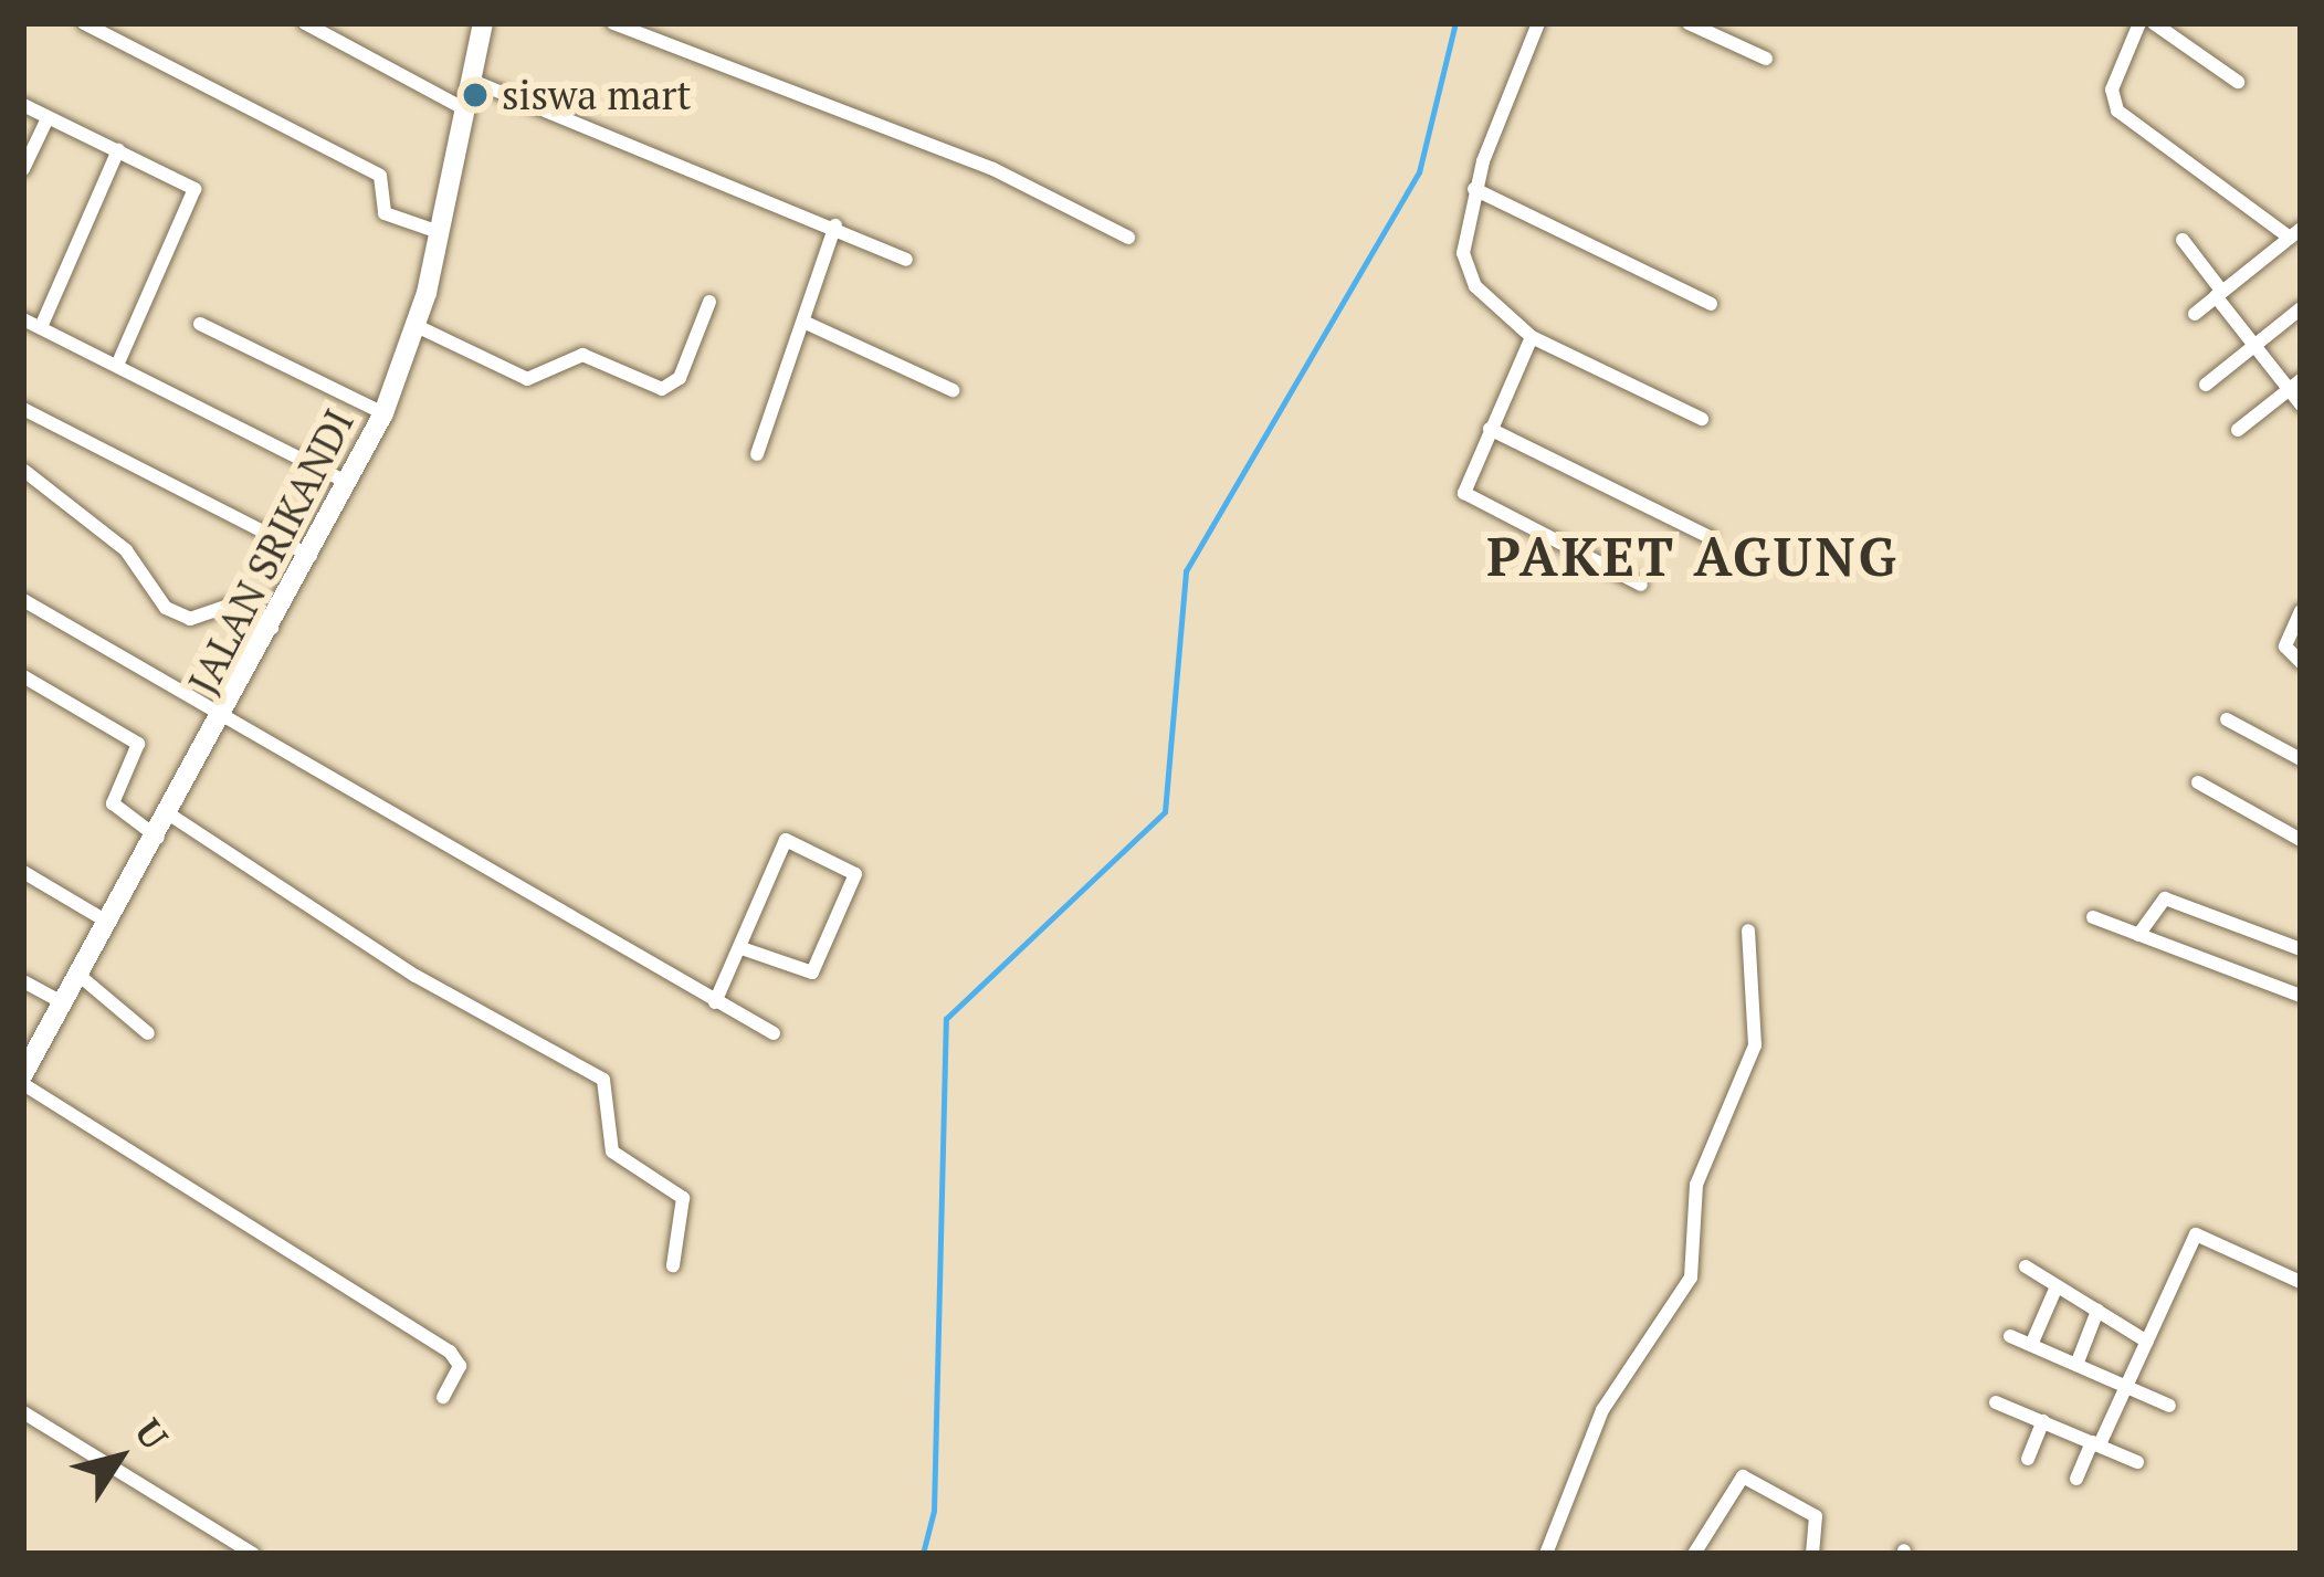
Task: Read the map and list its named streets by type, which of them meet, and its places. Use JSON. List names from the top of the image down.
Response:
{
  "streets": {
    "street": ["JALAN SRIKANDI"]
  },
  "districts": ["PAKET AGUNG"],
  "places": ["siswa mart"],
  "north": "top right"
}
